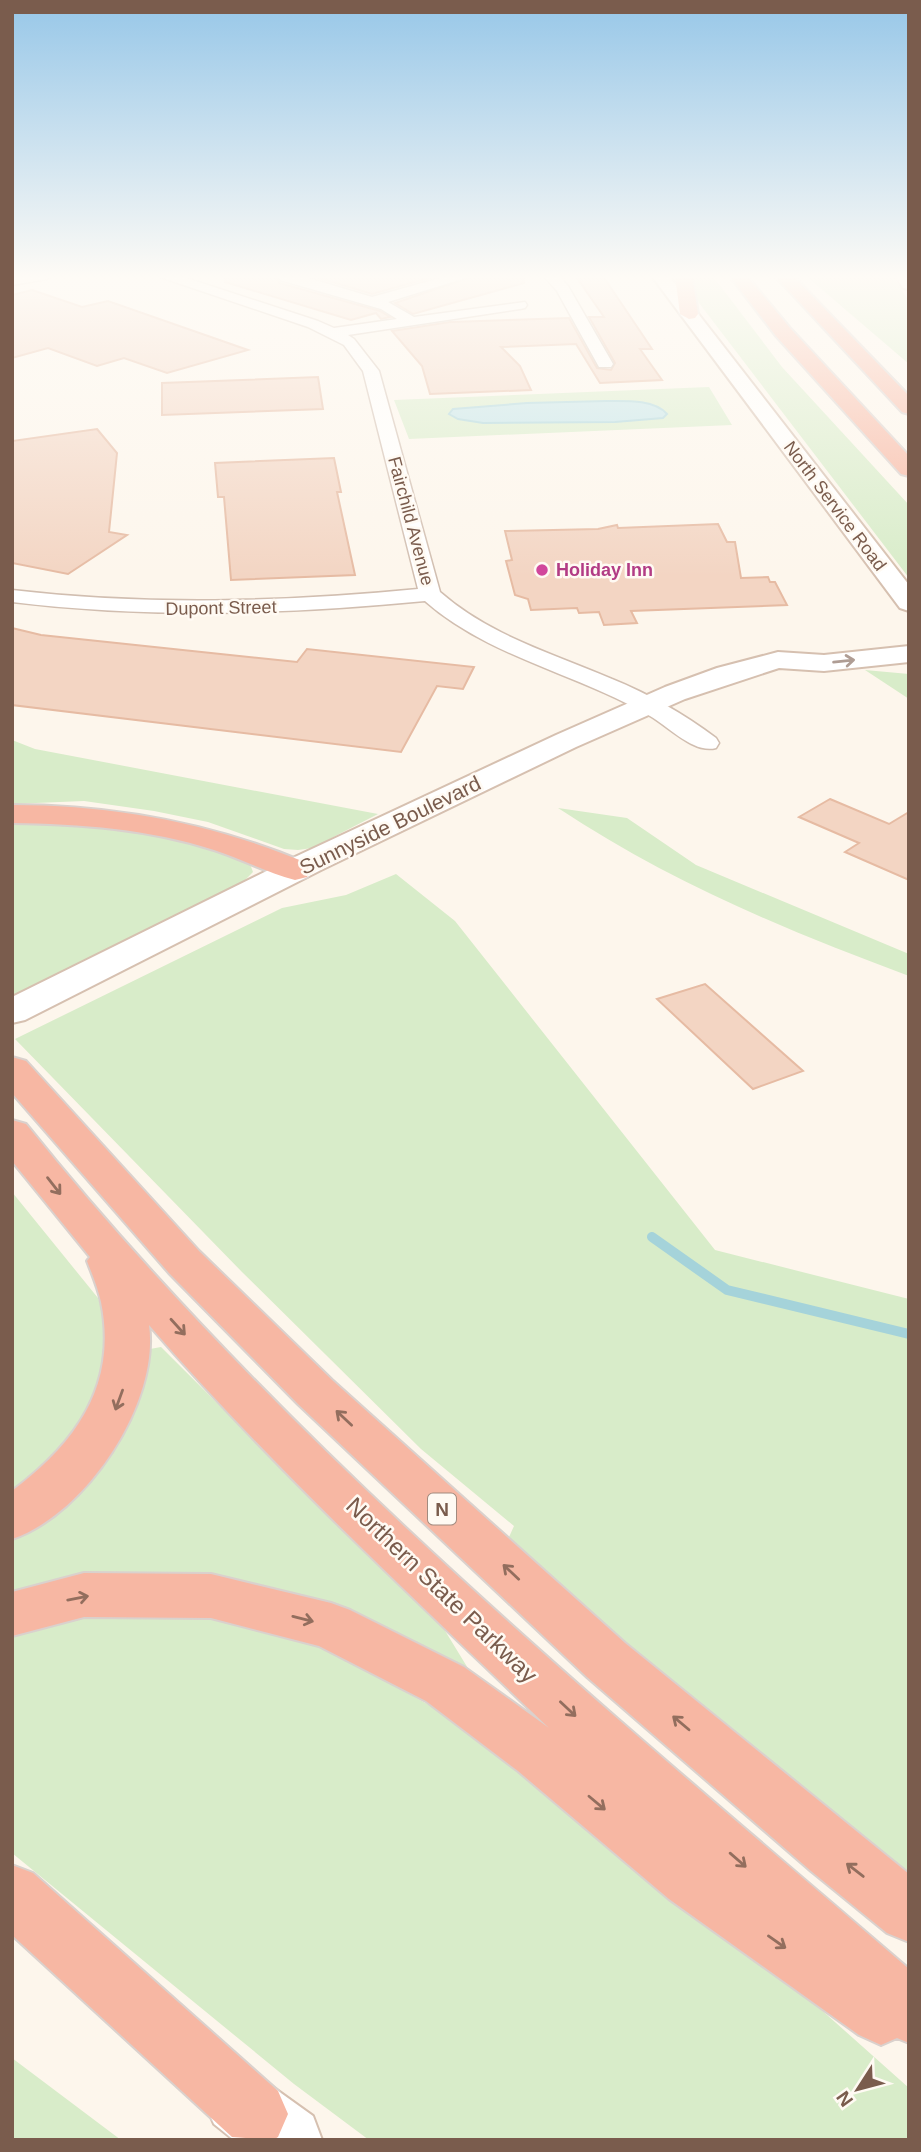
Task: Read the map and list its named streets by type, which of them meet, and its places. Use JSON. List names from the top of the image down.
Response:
{
  "streets": {
    "highway": ["N", "Northern State Parkway"],
    "main road": ["North Service Road", "Sunnyside Boulevard"],
    "street": ["Fairchild Avenue", "Dupont Street"]
  },
  "crossings": [
    ["Fairchild Avenue", "Dupont Street"],
    ["Fairchild Avenue", "Sunnyside Boulevard"]
  ],
  "places": ["Holiday Inn"],
  "north": "bottom left"
}
